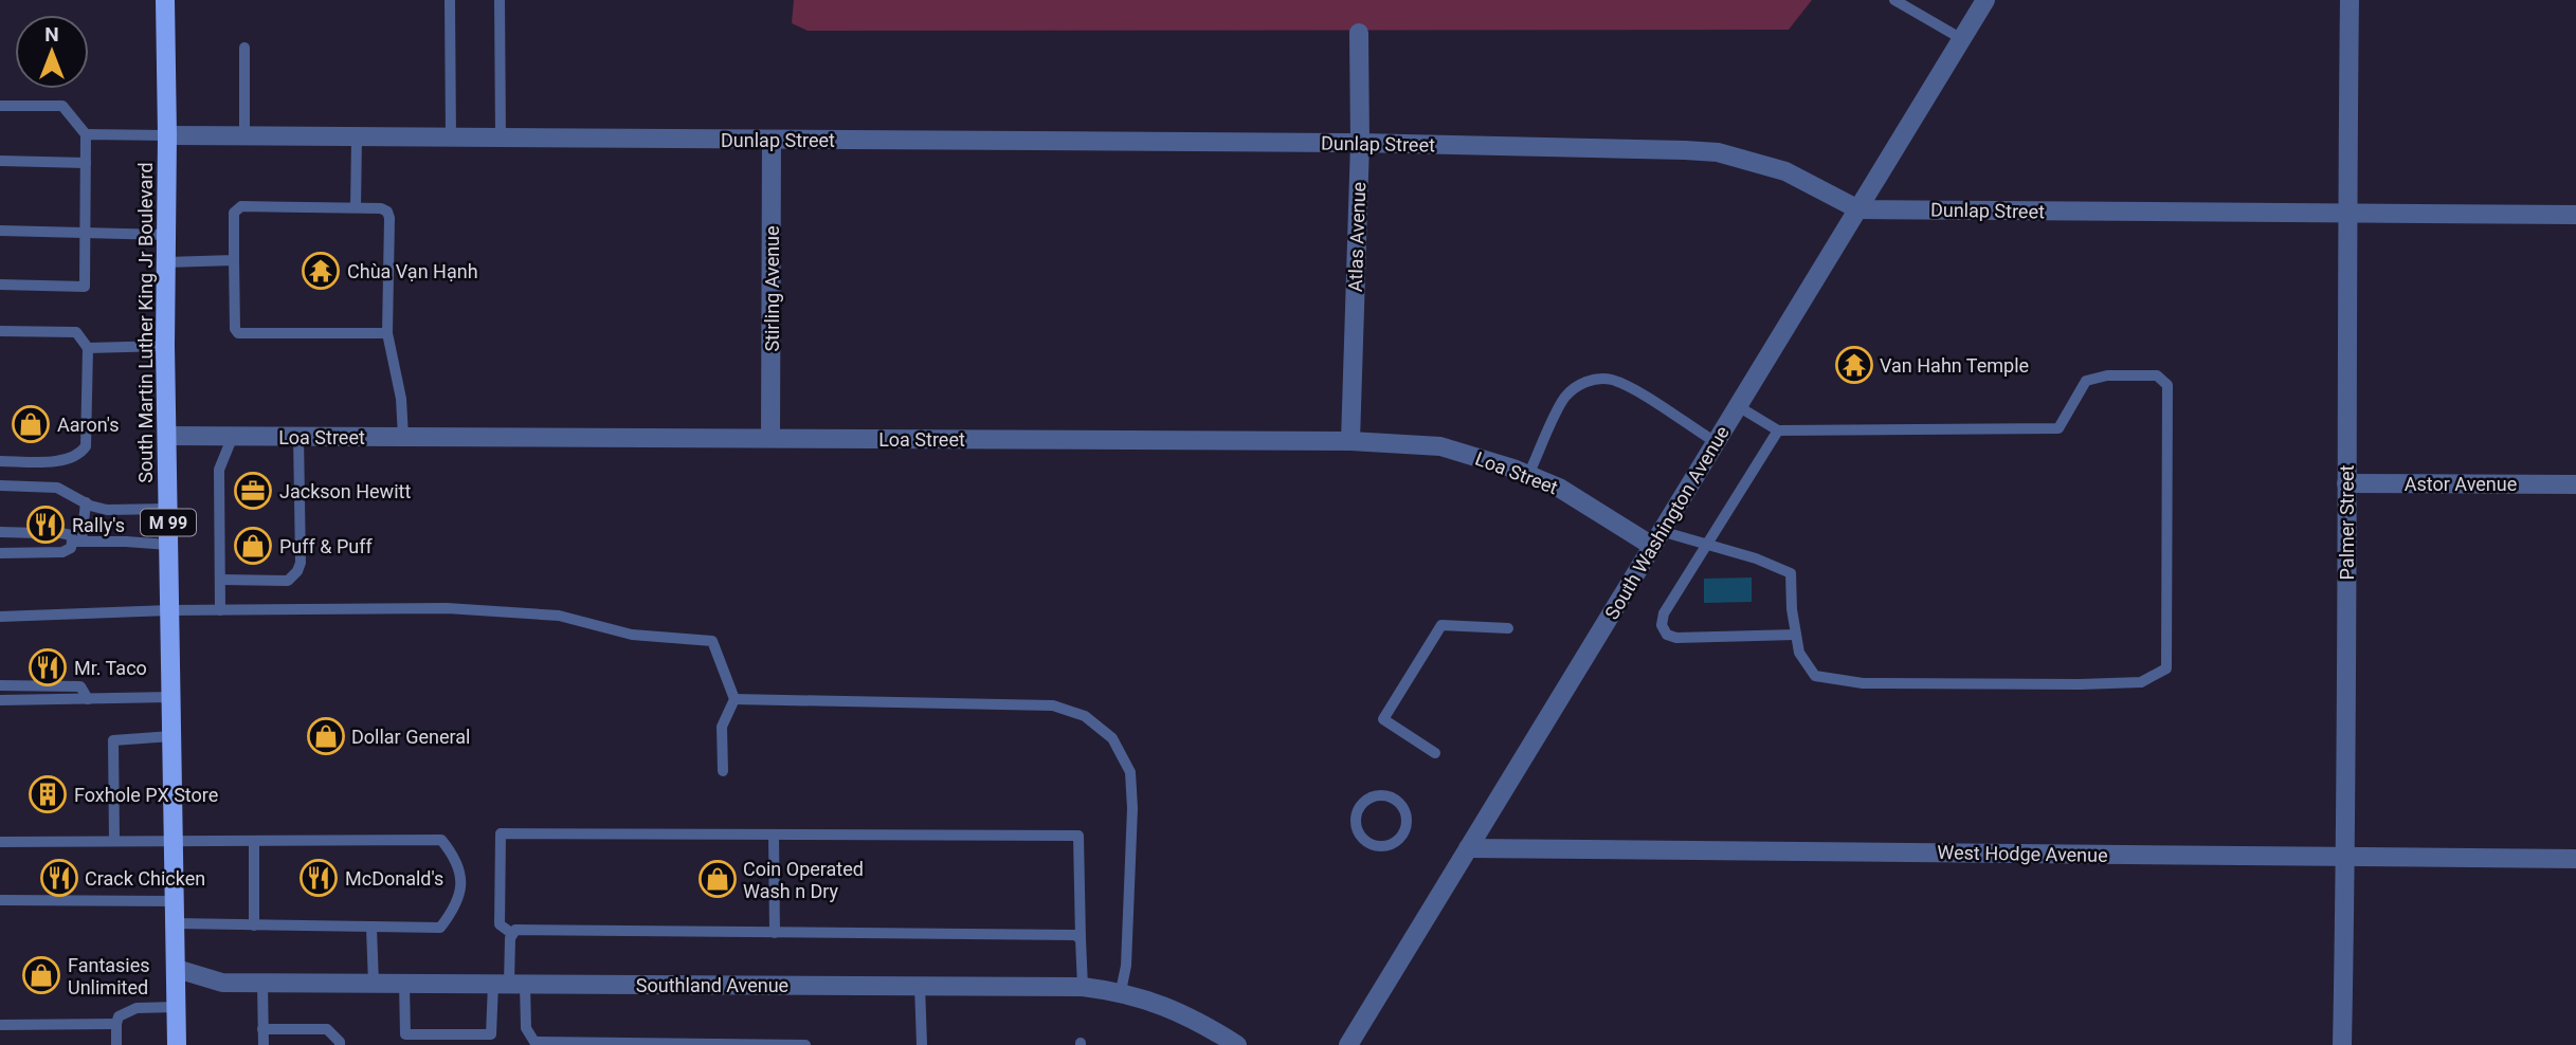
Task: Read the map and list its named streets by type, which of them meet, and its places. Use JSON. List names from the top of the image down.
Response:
{
  "streets": {
    "main road": ["South Martin Luther King Jr Boulevard", "M 99"],
    "street": [
      "Dunlap Street",
      "Atlas Avenue",
      "Stirling Avenue",
      "Loa Street",
      "Astor Avenue",
      "South Washington Avenue",
      "Palmer Street",
      "West Hodge Avenue",
      "Southland Avenue"
    ]
  },
  "crossings": [
    ["Dunlap Street", "Atlas Avenue"],
    ["Dunlap Street", "Stirling Avenue"],
    ["Dunlap Street", "South Martin Luther King Jr Boulevard"],
    ["Dunlap Street", "South Washington Avenue"],
    ["Dunlap Street", "Palmer Street"],
    ["Atlas Avenue", "Loa Street"],
    ["Stirling Avenue", "Loa Street"],
    ["South Martin Luther King Jr Boulevard", "Loa Street"],
    ["South Martin Luther King Jr Boulevard", "Southland Avenue"],
    ["Loa Street", "South Washington Avenue"],
    ["Astor Avenue", "Palmer Street"],
    ["South Washington Avenue", "West Hodge Avenue"],
    ["Palmer Street", "West Hodge Avenue"]
  ],
  "places": {
    "temple": ["Chùa Vạn Hạnh", "Van Hahn Temple"],
    "shop": [
      "Aaron's",
      "Puff & Puff",
      "Dollar General",
      "Coin Operated Wash n Dry",
      "Fantasies Unlimited"
    ],
    "office": ["Jackson Hewitt"],
    "restaurant": [
      "Rally's",
      "Mr. Taco",
      "Crack Chicken",
      "McDonald's"
    ],
    "building": ["Foxhole PX Store"]
  },
  "north": "top"
}
